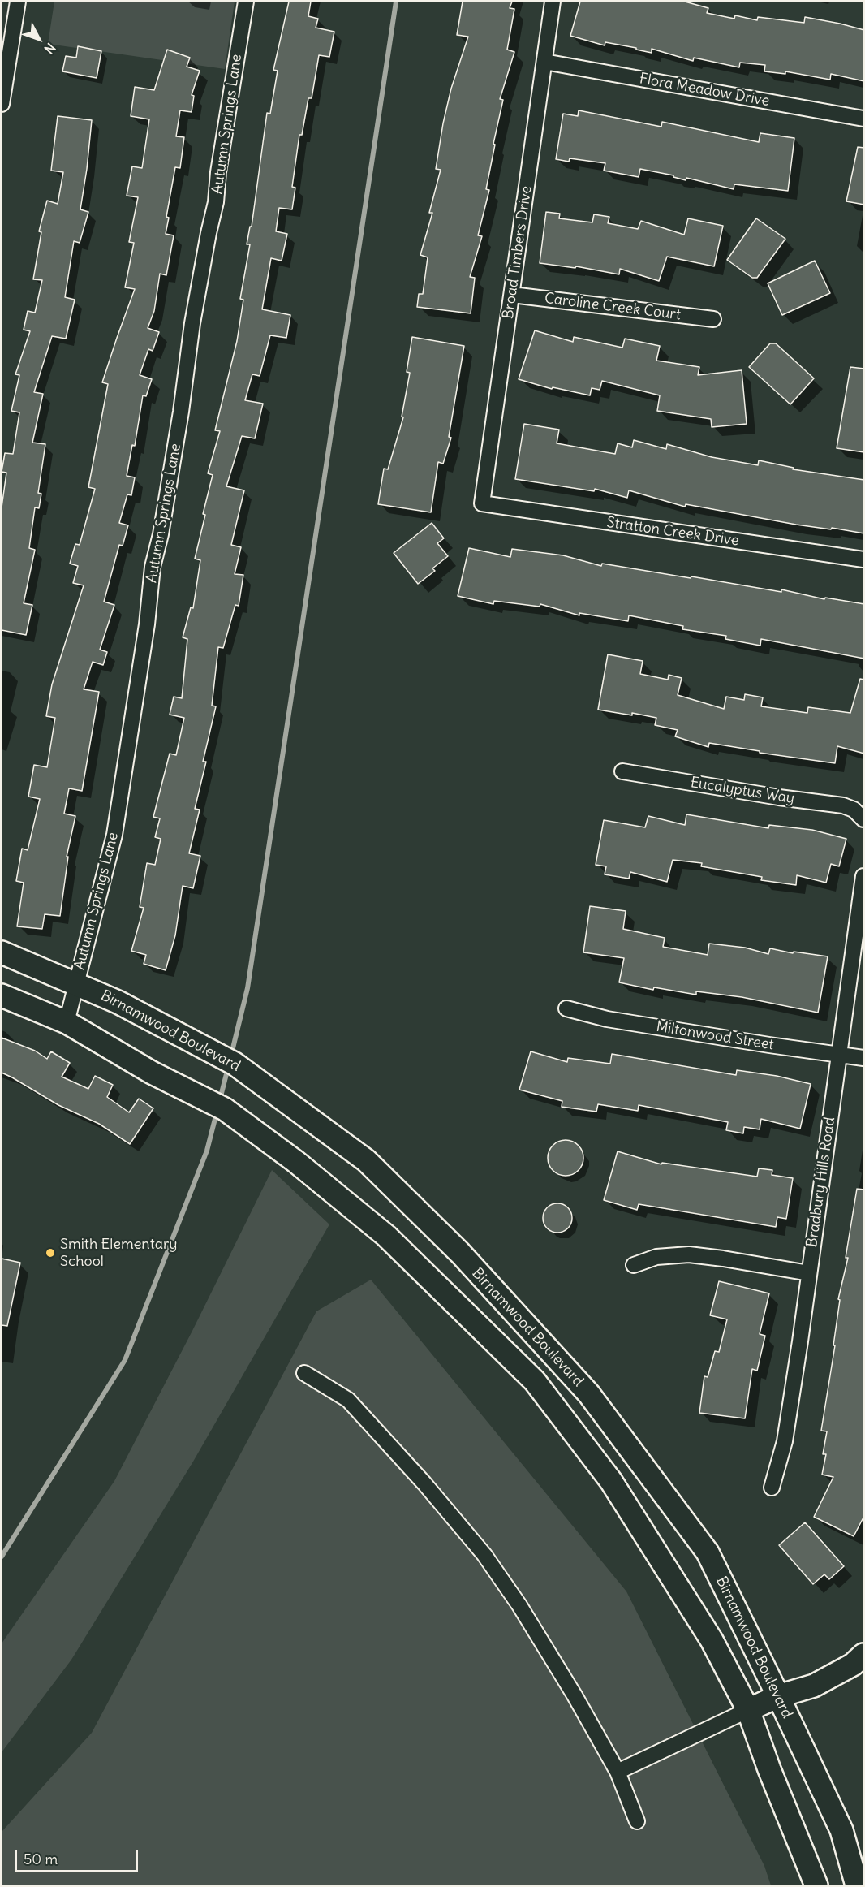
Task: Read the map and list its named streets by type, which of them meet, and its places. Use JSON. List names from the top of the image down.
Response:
{
  "streets": {
    "street": [
      "Flora Meadow Drive",
      "Autumn Springs Lane",
      "Broad Timbers Drive",
      "Caroline Creek Court",
      "Stratton Creek Drive",
      "Eucalyptus Way",
      "Birnamwood Boulevard",
      "Miltonwood Street",
      "Bradbury Hills Road"
    ]
  },
  "crossings": [
    ["Flora Meadow Drive", "Broad Timbers Drive"],
    ["Autumn Springs Lane", "Birnamwood Boulevard"],
    ["Broad Timbers Drive", "Caroline Creek Court"],
    ["Broad Timbers Drive", "Stratton Creek Drive"],
    ["Miltonwood Street", "Bradbury Hills Road"]
  ],
  "places": ["Smith Elementary School"],
  "scale_bar": "50 m",
  "north": "bottom right"
}
